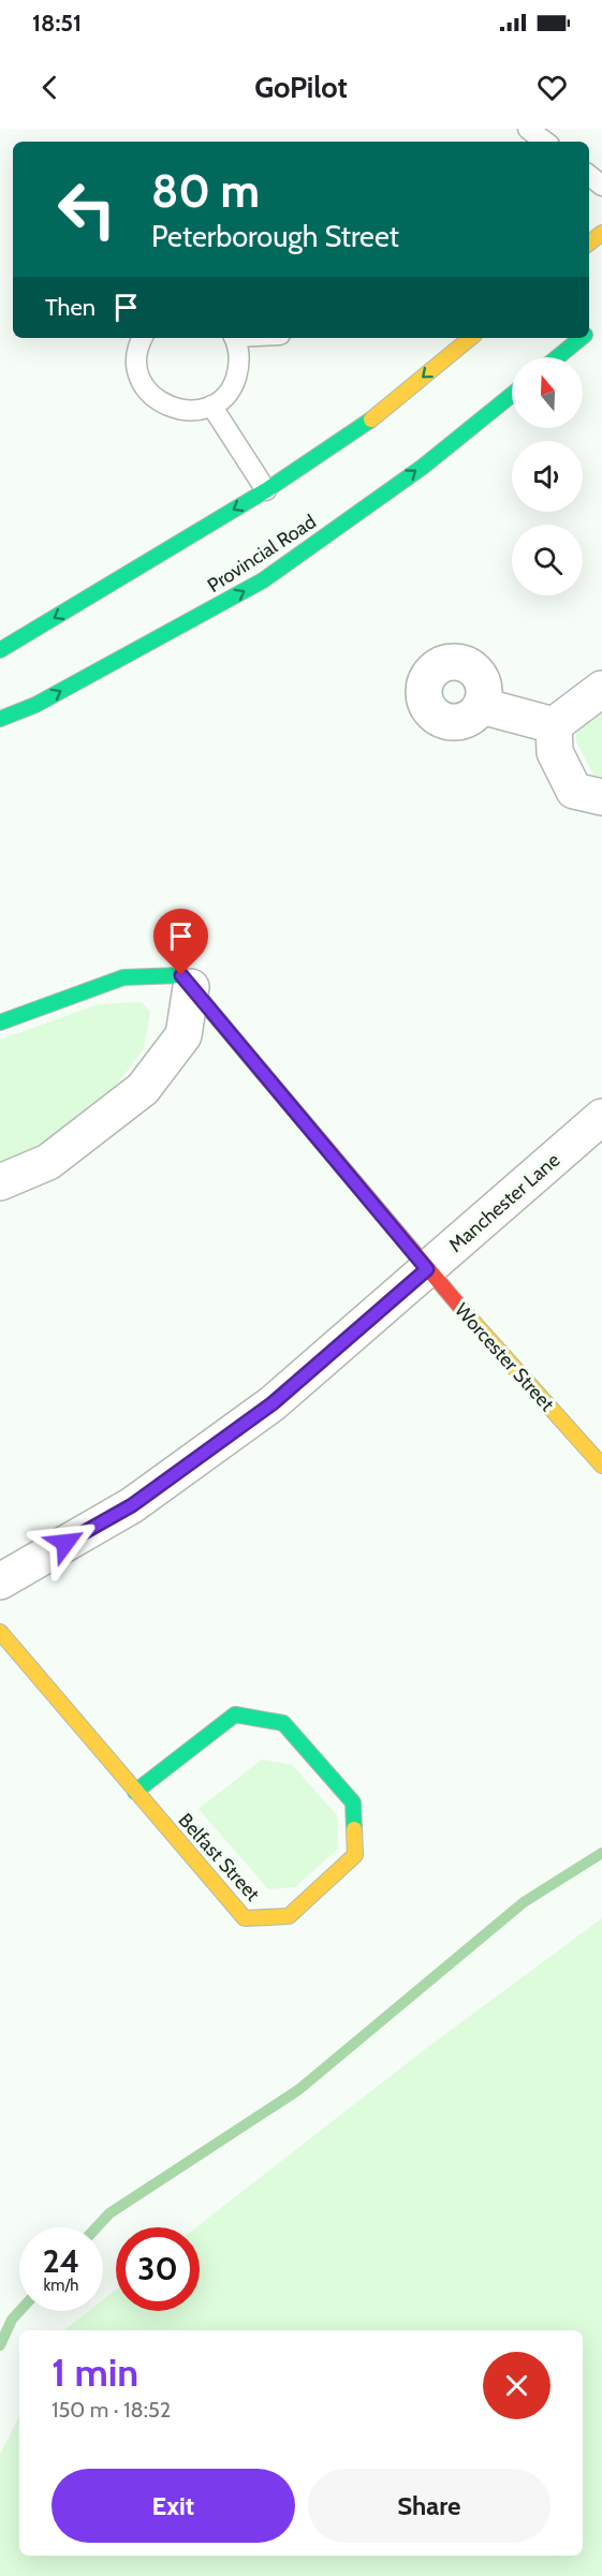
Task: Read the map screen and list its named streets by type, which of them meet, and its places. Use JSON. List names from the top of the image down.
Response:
{
  "streets": {
    "street": [
      "Provincial Road",
      "Manchester Lane",
      "Worcester Street",
      "Belfast Street"
    ]
  },
  "crossings": [
    ["Manchester Lane", "Worcester Street"]
  ],
  "north": "top",
  "page": {
    "status": "18:51",
    "header": "GoPilot",
    "turn": ["80 m", "Peterborough Street"],
    "then": "Then",
    "speed": "24 km/h",
    "limit": "30",
    "heading": ["1 min", "150 m · 18:52"],
    "buttons": ["Exit", "Share"]
  }
}
